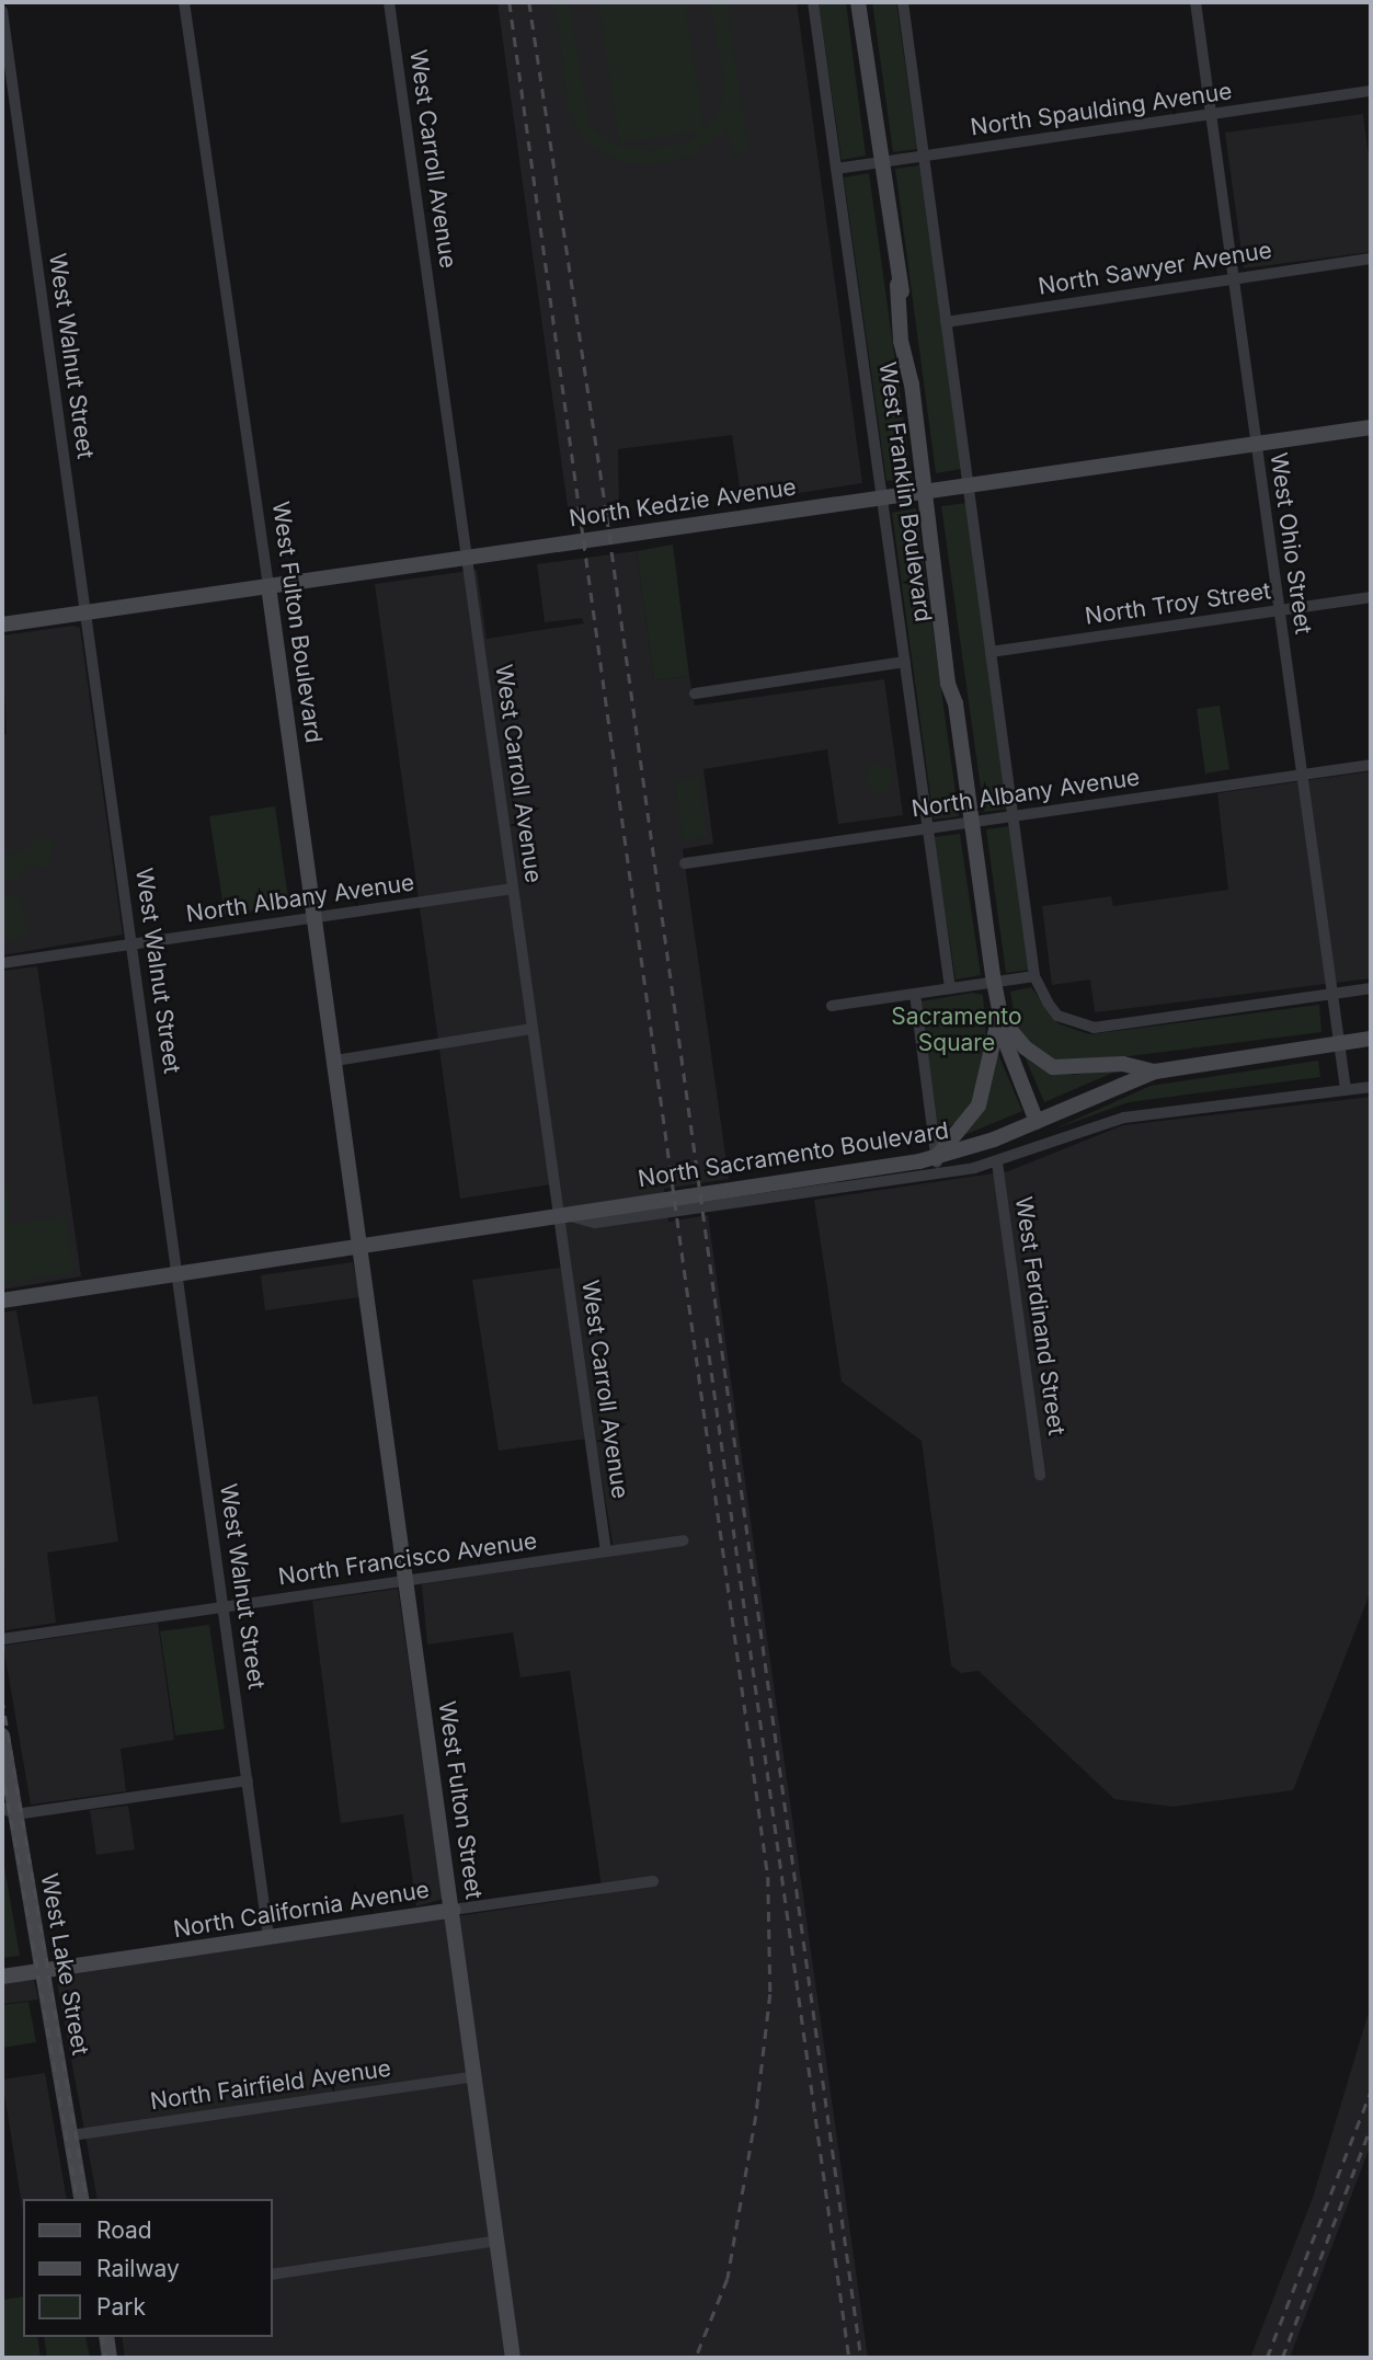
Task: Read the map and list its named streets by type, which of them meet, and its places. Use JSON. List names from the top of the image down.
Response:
{
  "streets": {
    "street": [
      "North Spaulding Avenue",
      "West Carroll Avenue",
      "North Sawyer Avenue",
      "West Walnut Street",
      "West Franklin Boulevard",
      "North Kedzie Avenue",
      "West Ohio Street",
      "North Troy Street",
      "West Fulton Boulevard",
      "North Albany Avenue",
      "North Sacramento Boulevard",
      "West Ferdinand Street",
      "North Francisco Avenue",
      "West Fulton Street",
      "North California Avenue",
      "West Lake Street",
      "North Fairfield Avenue"
    ]
  },
  "crossings": [
    ["North Spaulding Avenue", "West Franklin Boulevard"],
    ["North Spaulding Avenue", "West Ohio Street"],
    ["West Carroll Avenue", "North Kedzie Avenue"],
    ["West Carroll Avenue", "North Albany Avenue"],
    ["West Carroll Avenue", "North Sacramento Boulevard"],
    ["West Carroll Avenue", "North Francisco Avenue"],
    ["North Sawyer Avenue", "West Ohio Street"],
    ["West Walnut Street", "North Kedzie Avenue"],
    ["West Walnut Street", "North Albany Avenue"],
    ["West Walnut Street", "North Sacramento Boulevard"],
    ["West Walnut Street", "North Francisco Avenue"],
    ["West Walnut Street", "North California Avenue"],
    ["West Franklin Boulevard", "North Kedzie Avenue"],
    ["West Franklin Boulevard", "North Albany Avenue"],
    ["West Franklin Boulevard", "North Sacramento Boulevard"],
    ["North Kedzie Avenue", "West Ohio Street"],
    ["North Kedzie Avenue", "West Fulton Boulevard"],
    ["West Ohio Street", "North Troy Street"],
    ["West Ohio Street", "North Albany Avenue"],
    ["West Ohio Street", "North Sacramento Boulevard"],
    ["West Fulton Boulevard", "North Albany Avenue"],
    ["West Fulton Boulevard", "North Sacramento Boulevard"],
    ["West Fulton Boulevard", "West Fulton Street"],
    ["North Sacramento Boulevard", "West Ferdinand Street"],
    ["North Sacramento Boulevard", "West Fulton Street"],
    ["North Francisco Avenue", "West Fulton Street"],
    ["West Fulton Street", "North California Avenue"],
    ["West Fulton Street", "North Fairfield Avenue"],
    ["North California Avenue", "West Lake Street"],
    ["West Lake Street", "North Fairfield Avenue"]
  ],
  "parks": ["Sacramento Square"],
  "legend": ["Road", "Railway", "Park"]
}
